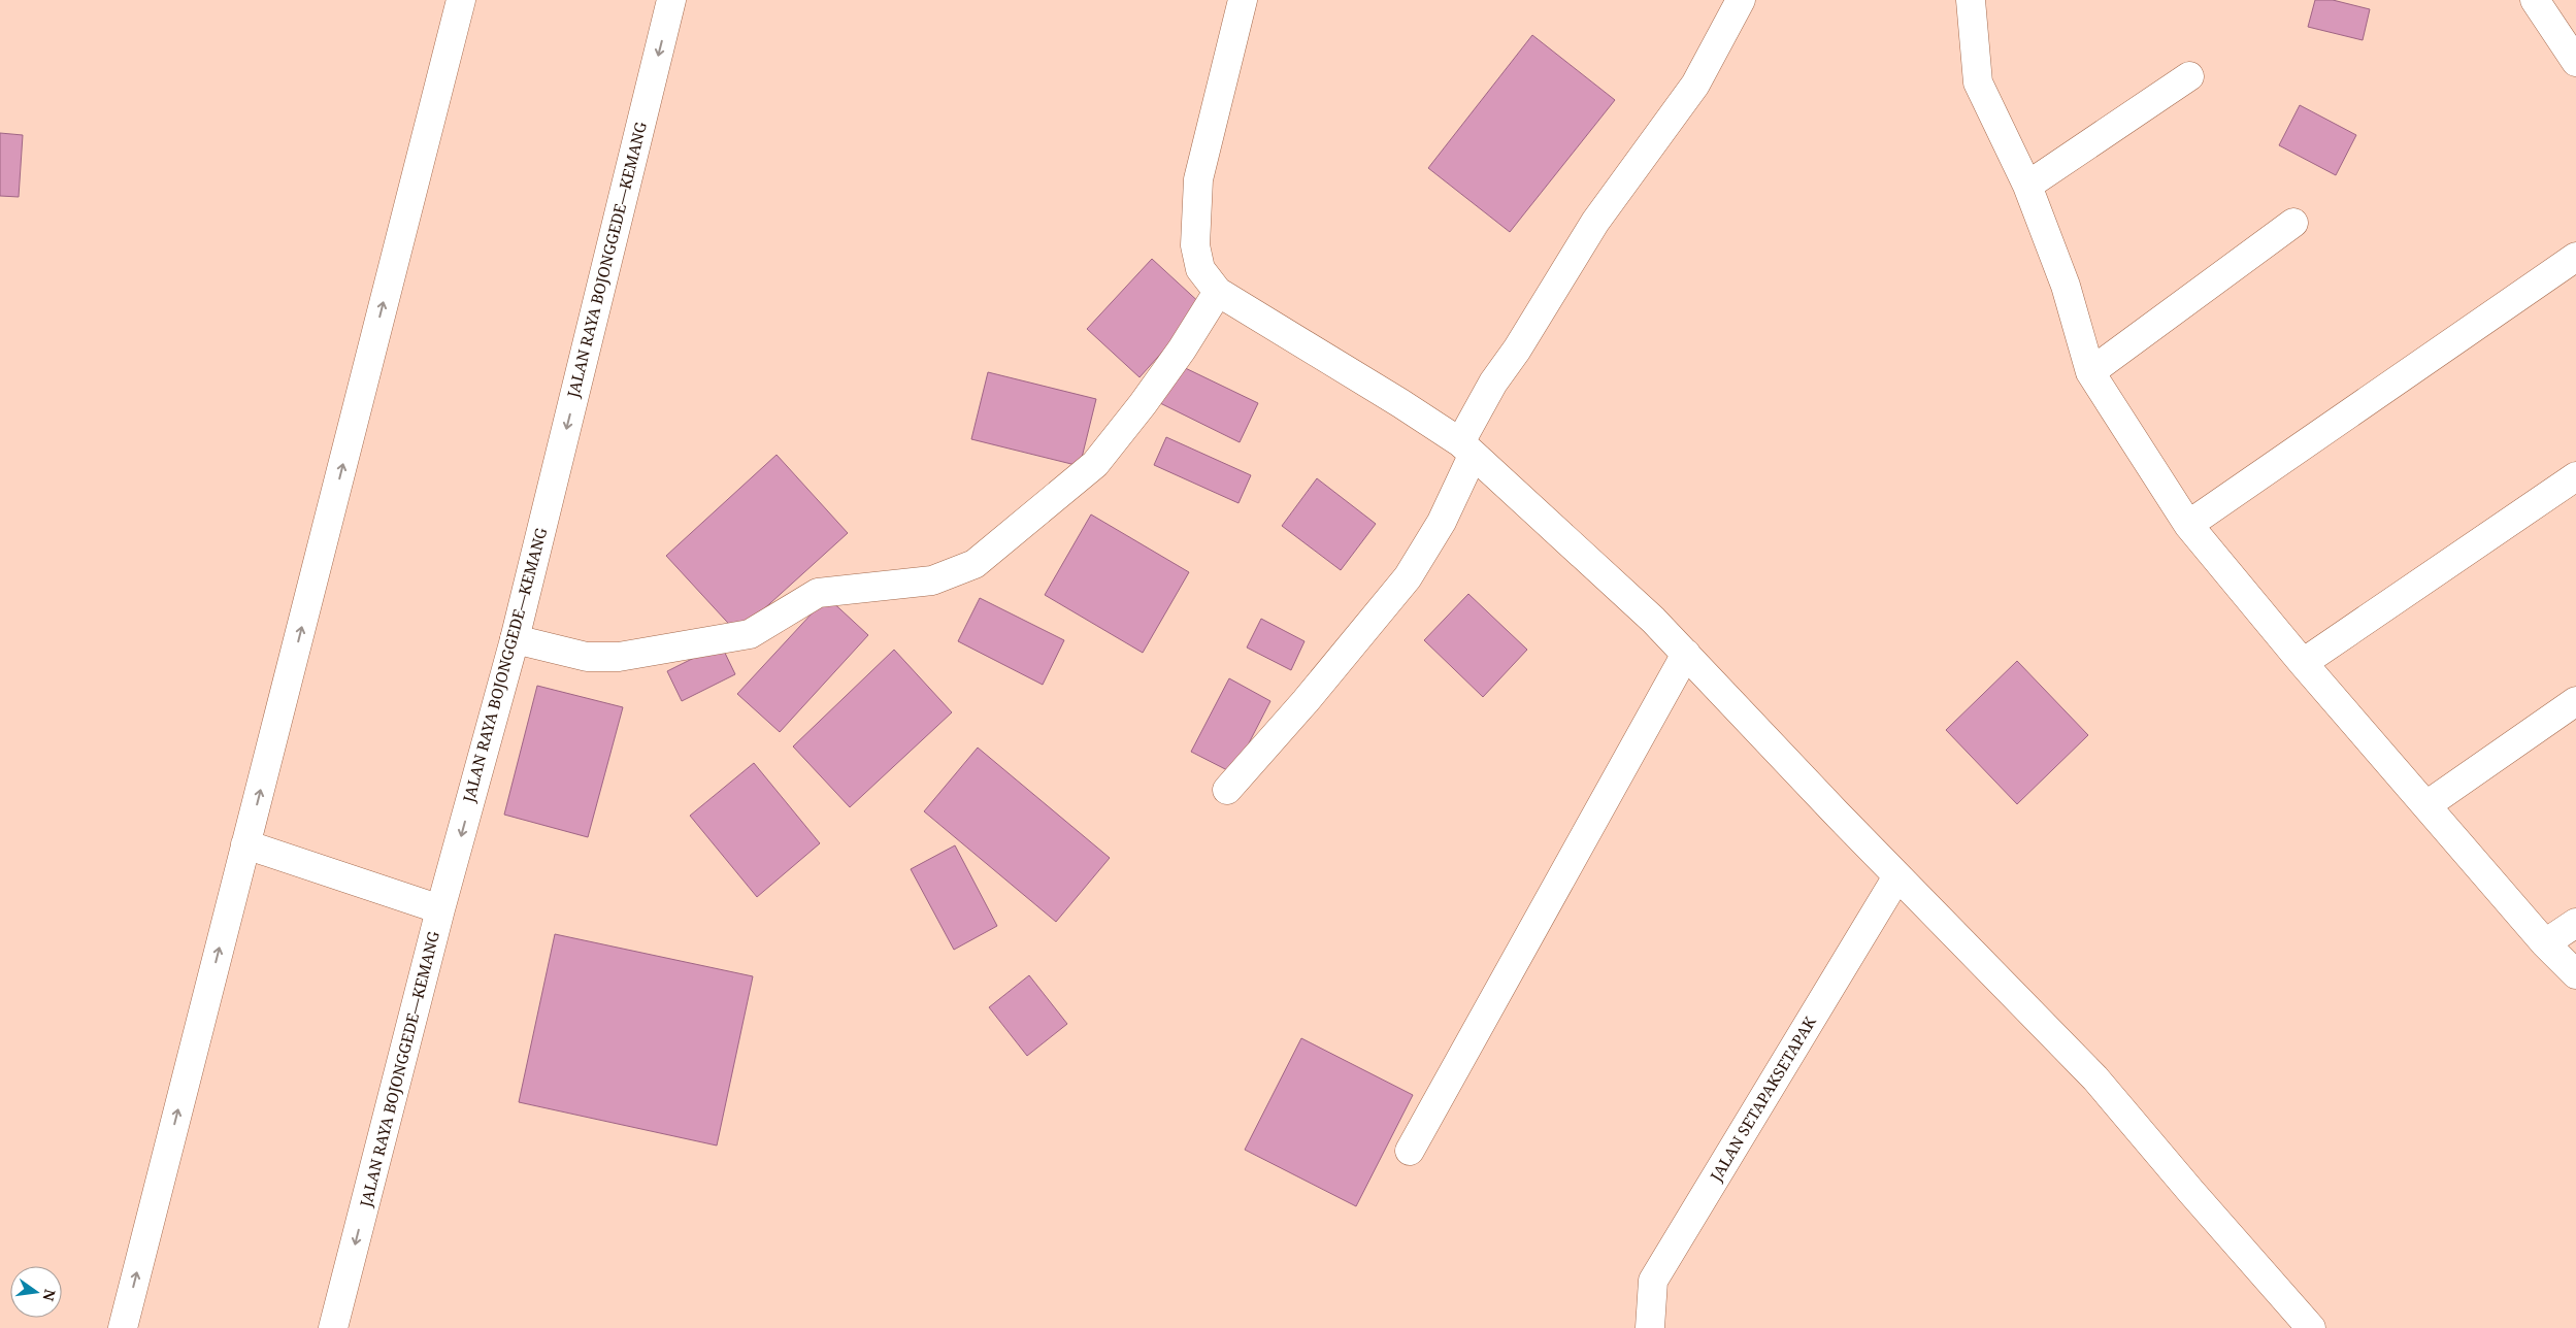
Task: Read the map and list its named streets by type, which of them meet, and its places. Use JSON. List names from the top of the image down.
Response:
{
  "streets": {
    "main road": ["JALAN RAYA BOJONGGEDE—KEMANG", "JALAN SETAPAKSETAPAK"]
  },
  "north": "right"
}
